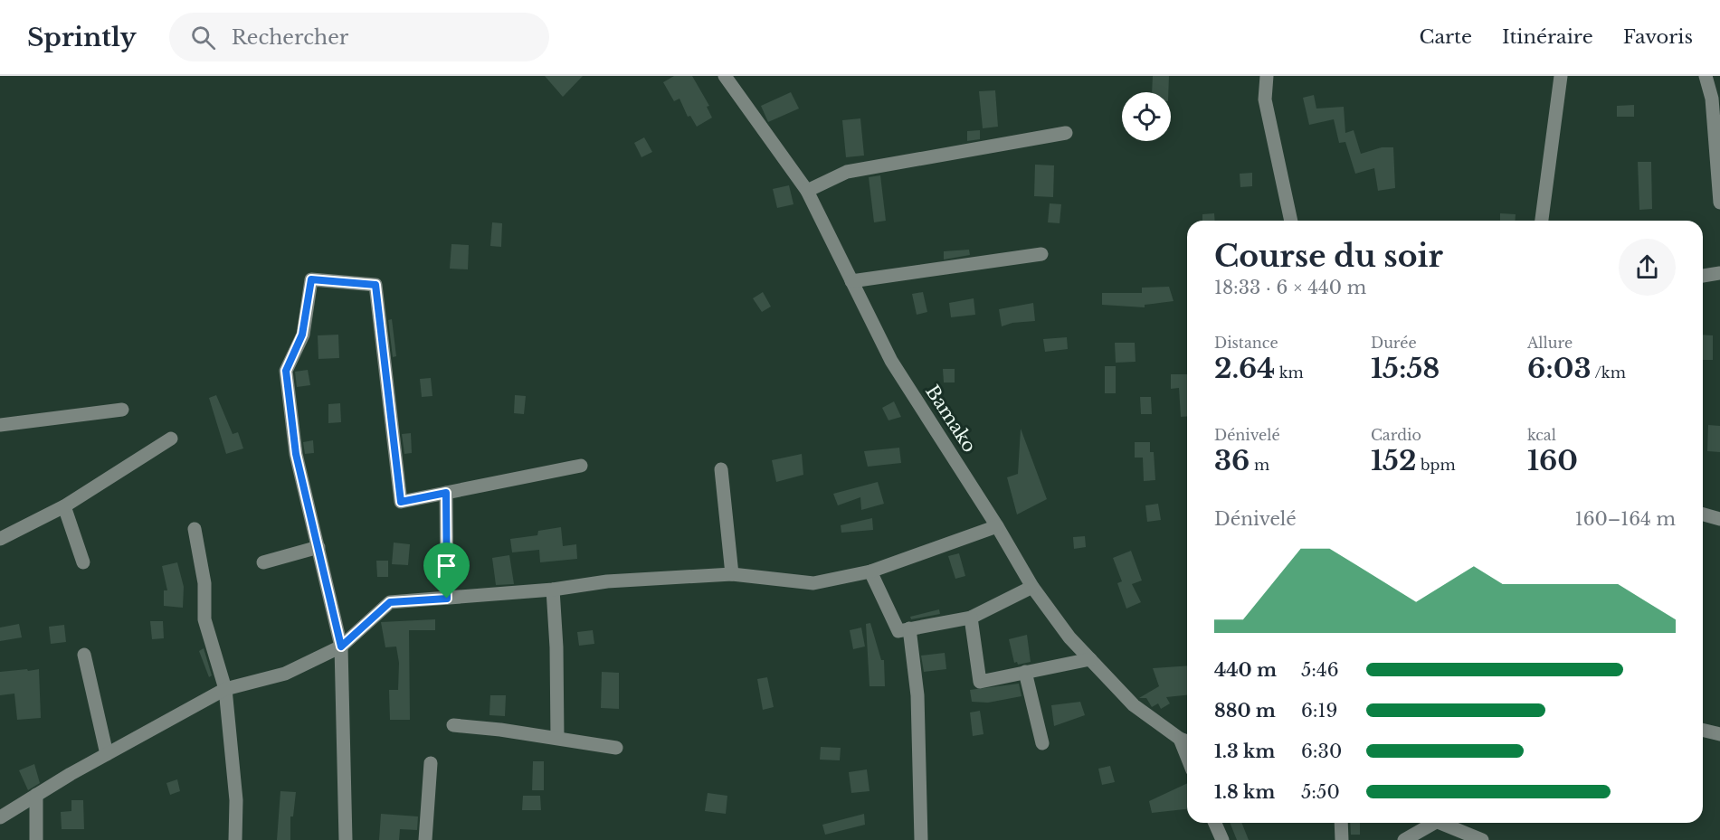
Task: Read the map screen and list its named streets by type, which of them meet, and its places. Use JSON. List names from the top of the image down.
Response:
{
  "streets": {
    "street": ["Bamako"]
  },
  "page": {
    "header": "Sprintly",
    "search": "Rechercher",
    "nav": ["Carte", "Itinéraire", "Favoris"],
    "heading": ["Course du soir", "18:33 · 6 × 440 m"],
    "stats": [
      ["Distance", "2.64 km"],
      ["Durée", "15:58"],
      ["Allure", "6:03 /km"],
      ["Dénivelé", "36 m"],
      ["Cardio", "152 bpm"],
      ["kcal", "160"]
    ],
    "chart": ["Dénivelé", "160–164 m"],
    "list": [
      {
        "name": "440 m",
        "note": "5:46"
      },
      {
        "name": "880 m",
        "note": "6:19"
      },
      {
        "name": "1.3 km",
        "note": "6:30"
      },
      {
        "name": "1.8 km",
        "note": "5:50"
      }
    ]
  }
}
